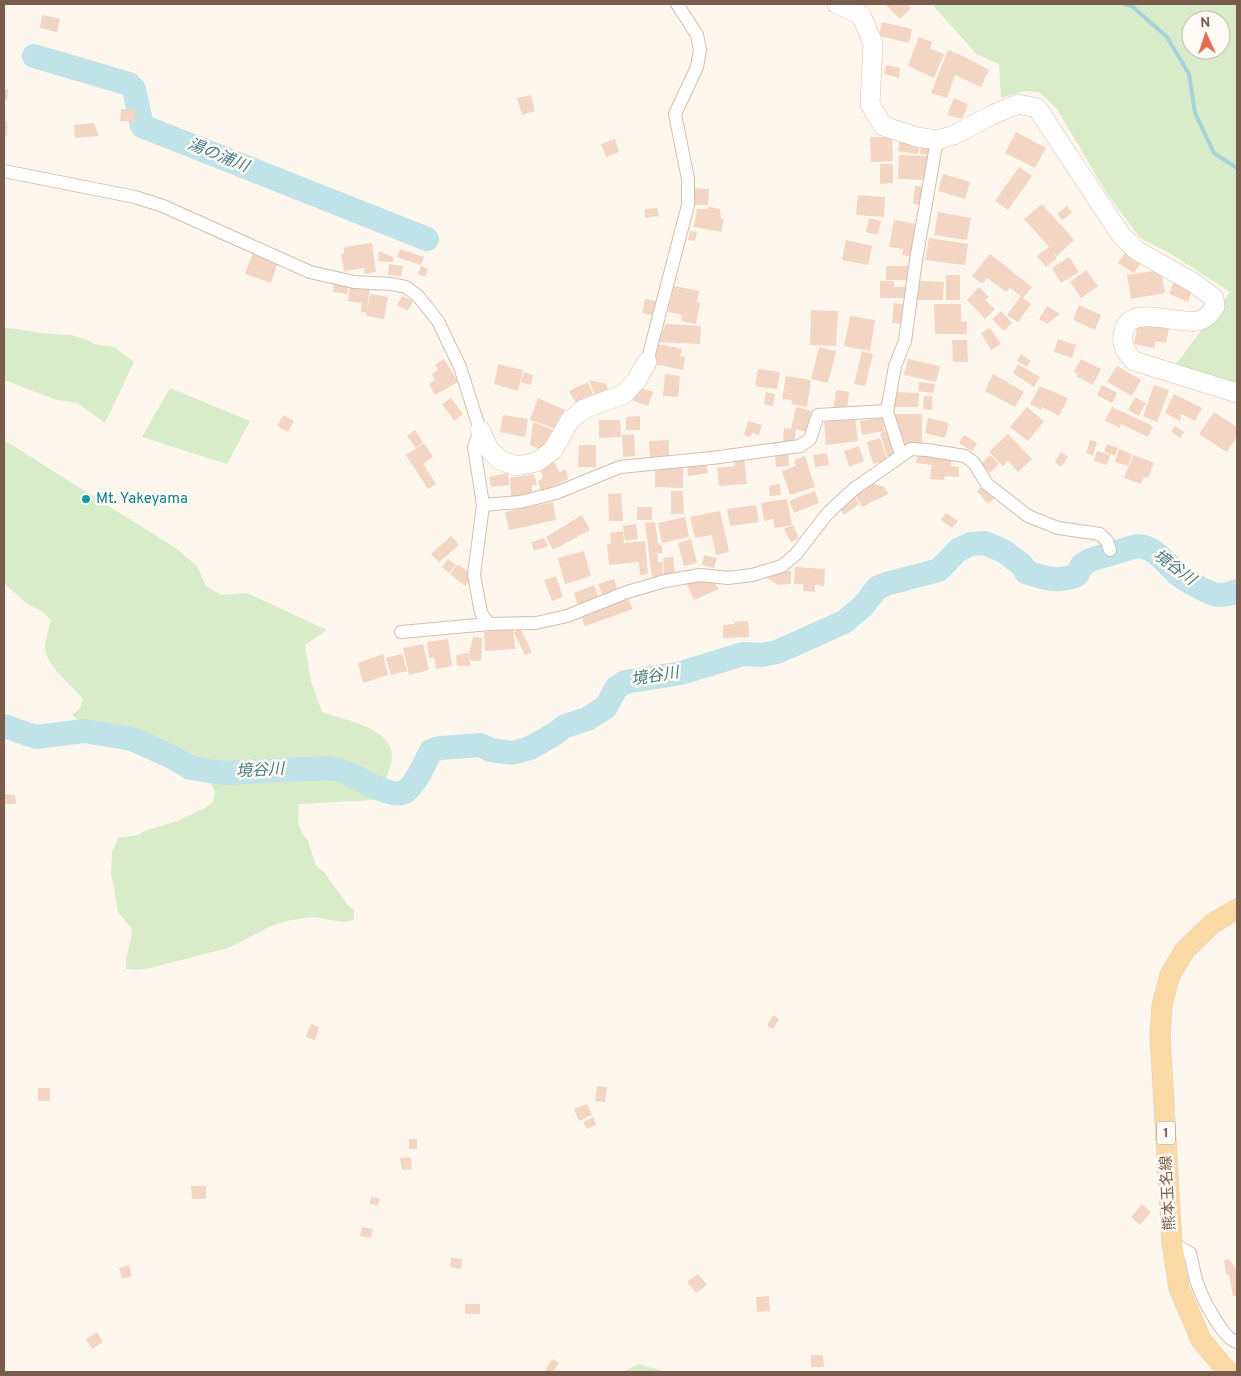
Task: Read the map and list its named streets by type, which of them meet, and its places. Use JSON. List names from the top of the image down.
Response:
{
  "streets": {
    "main road": ["1", "熊本玉名線"]
  },
  "water": ["湯の浦川", "境谷川"],
  "places": ["Mt. Yakeyama"],
  "north": "top"
}
